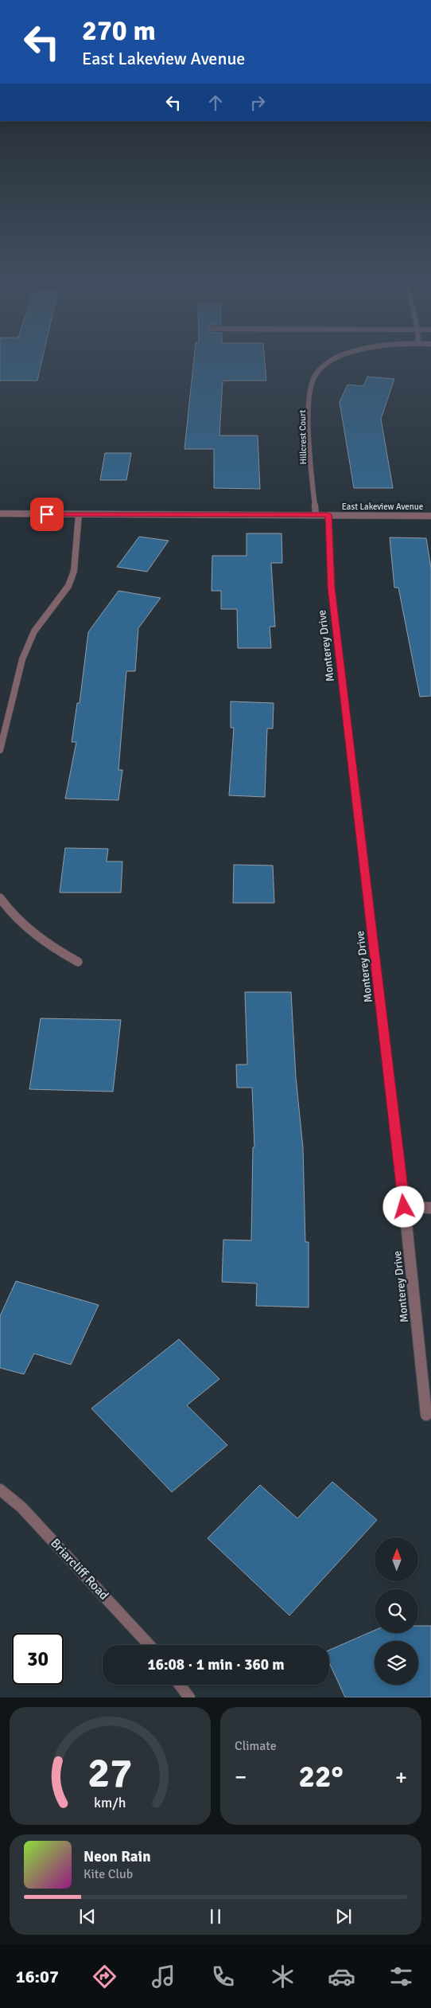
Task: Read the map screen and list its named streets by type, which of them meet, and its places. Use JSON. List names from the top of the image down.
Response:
{
  "streets": {
    "street": [
      "Hillcrest Court",
      "East Lakeview Avenue",
      "Monterey Drive",
      "Briarcliff Road"
    ]
  },
  "crossings": [
    ["Hillcrest Court", "East Lakeview Avenue"],
    ["East Lakeview Avenue", "Monterey Drive"]
  ],
  "north": "top",
  "page": {
    "turn": ["270 m", "East Lakeview Avenue"],
    "limit": "30",
    "trip": "16:08 · 1 min · 360 m",
    "tile": "Climate",
    "heat": ["−", "22°", "+"],
    "song": ["Neon Rain", "Kite Club"],
    "tabs": "16:07",
    "gauge": ["27", "km/h"]
  }
}
